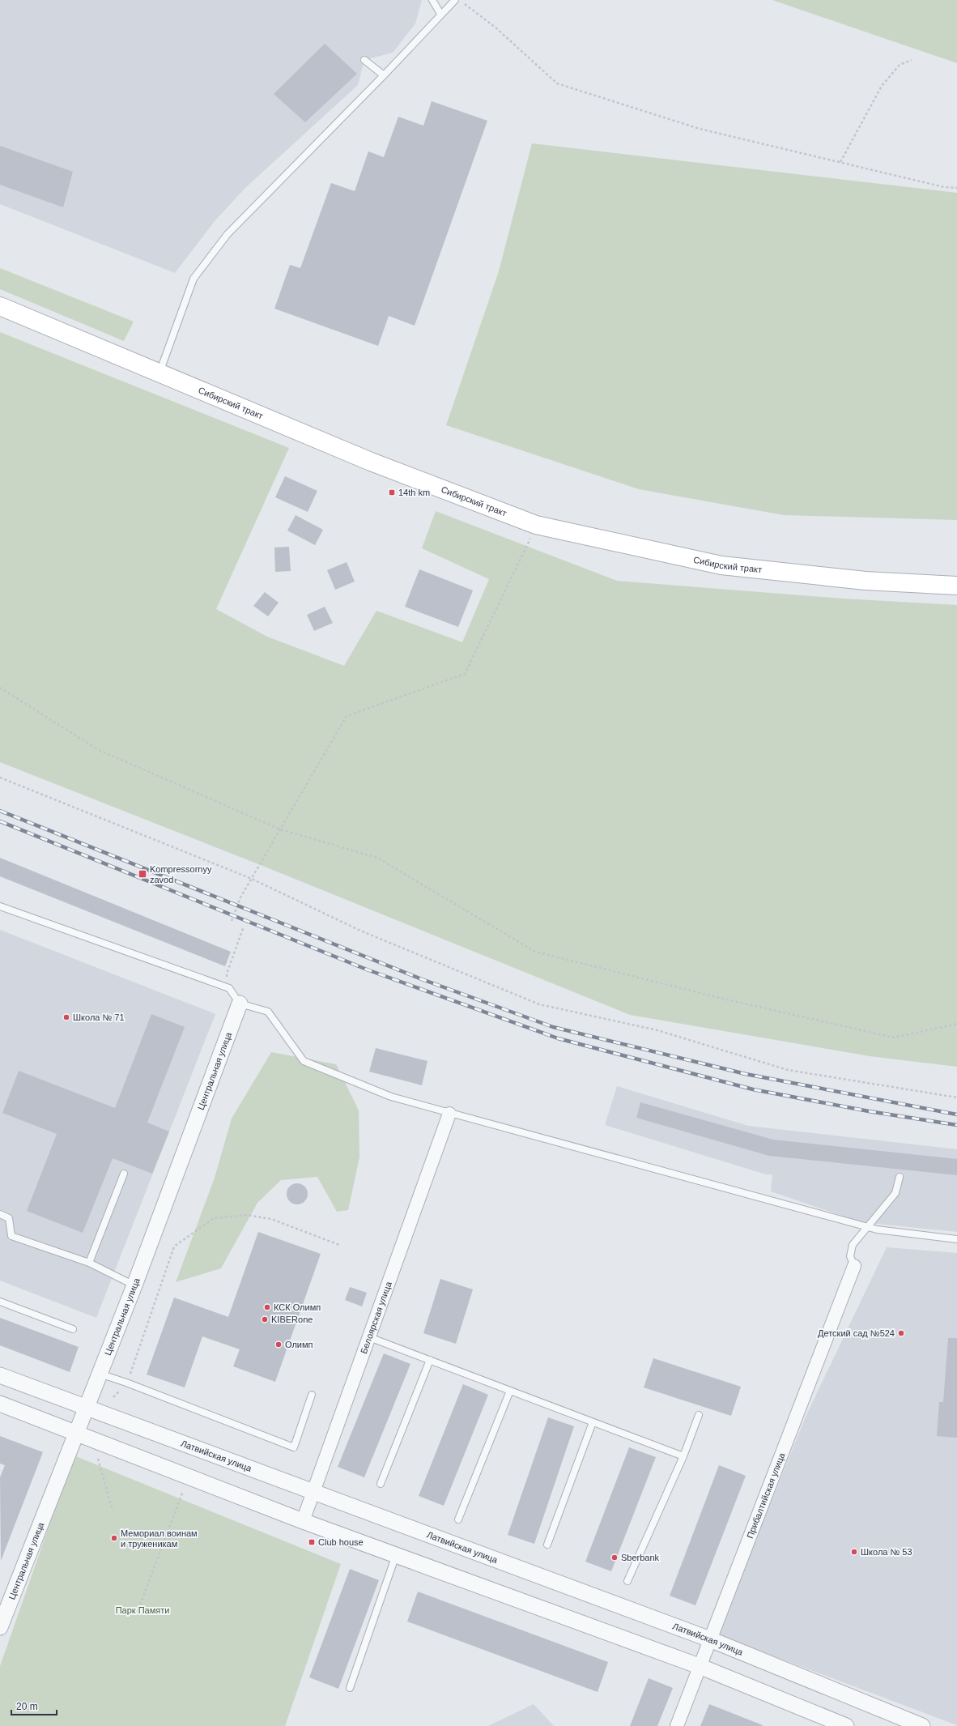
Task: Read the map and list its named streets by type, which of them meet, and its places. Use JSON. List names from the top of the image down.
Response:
{
  "streets": {
    "main road": ["Сибирский тракт"],
    "street": [
      "Центральная улица",
      "Белоярская улица",
      "Латвийская улица",
      "Прибалтийская улица"
    ]
  },
  "crossings": [
    ["Центральная улица", "Латвийская улица"],
    ["Белоярская улица", "Латвийская улица"],
    ["Латвийская улица", "Прибалтийская улица"]
  ],
  "parks": ["Парк Памяти"],
  "places": {
    "transit": ["14th km", "Kompressornyy zavod", "Club house"],
    "other": [
      "Школа № 71",
      "КСК Олимп",
      "KIBERone",
      "Детский сад №524",
      "Олимп",
      "Мемориал воинам и труженикам",
      "Школа № 53",
      "Sberbank"
    ]
  },
  "scale_bar": "20 m"
}
